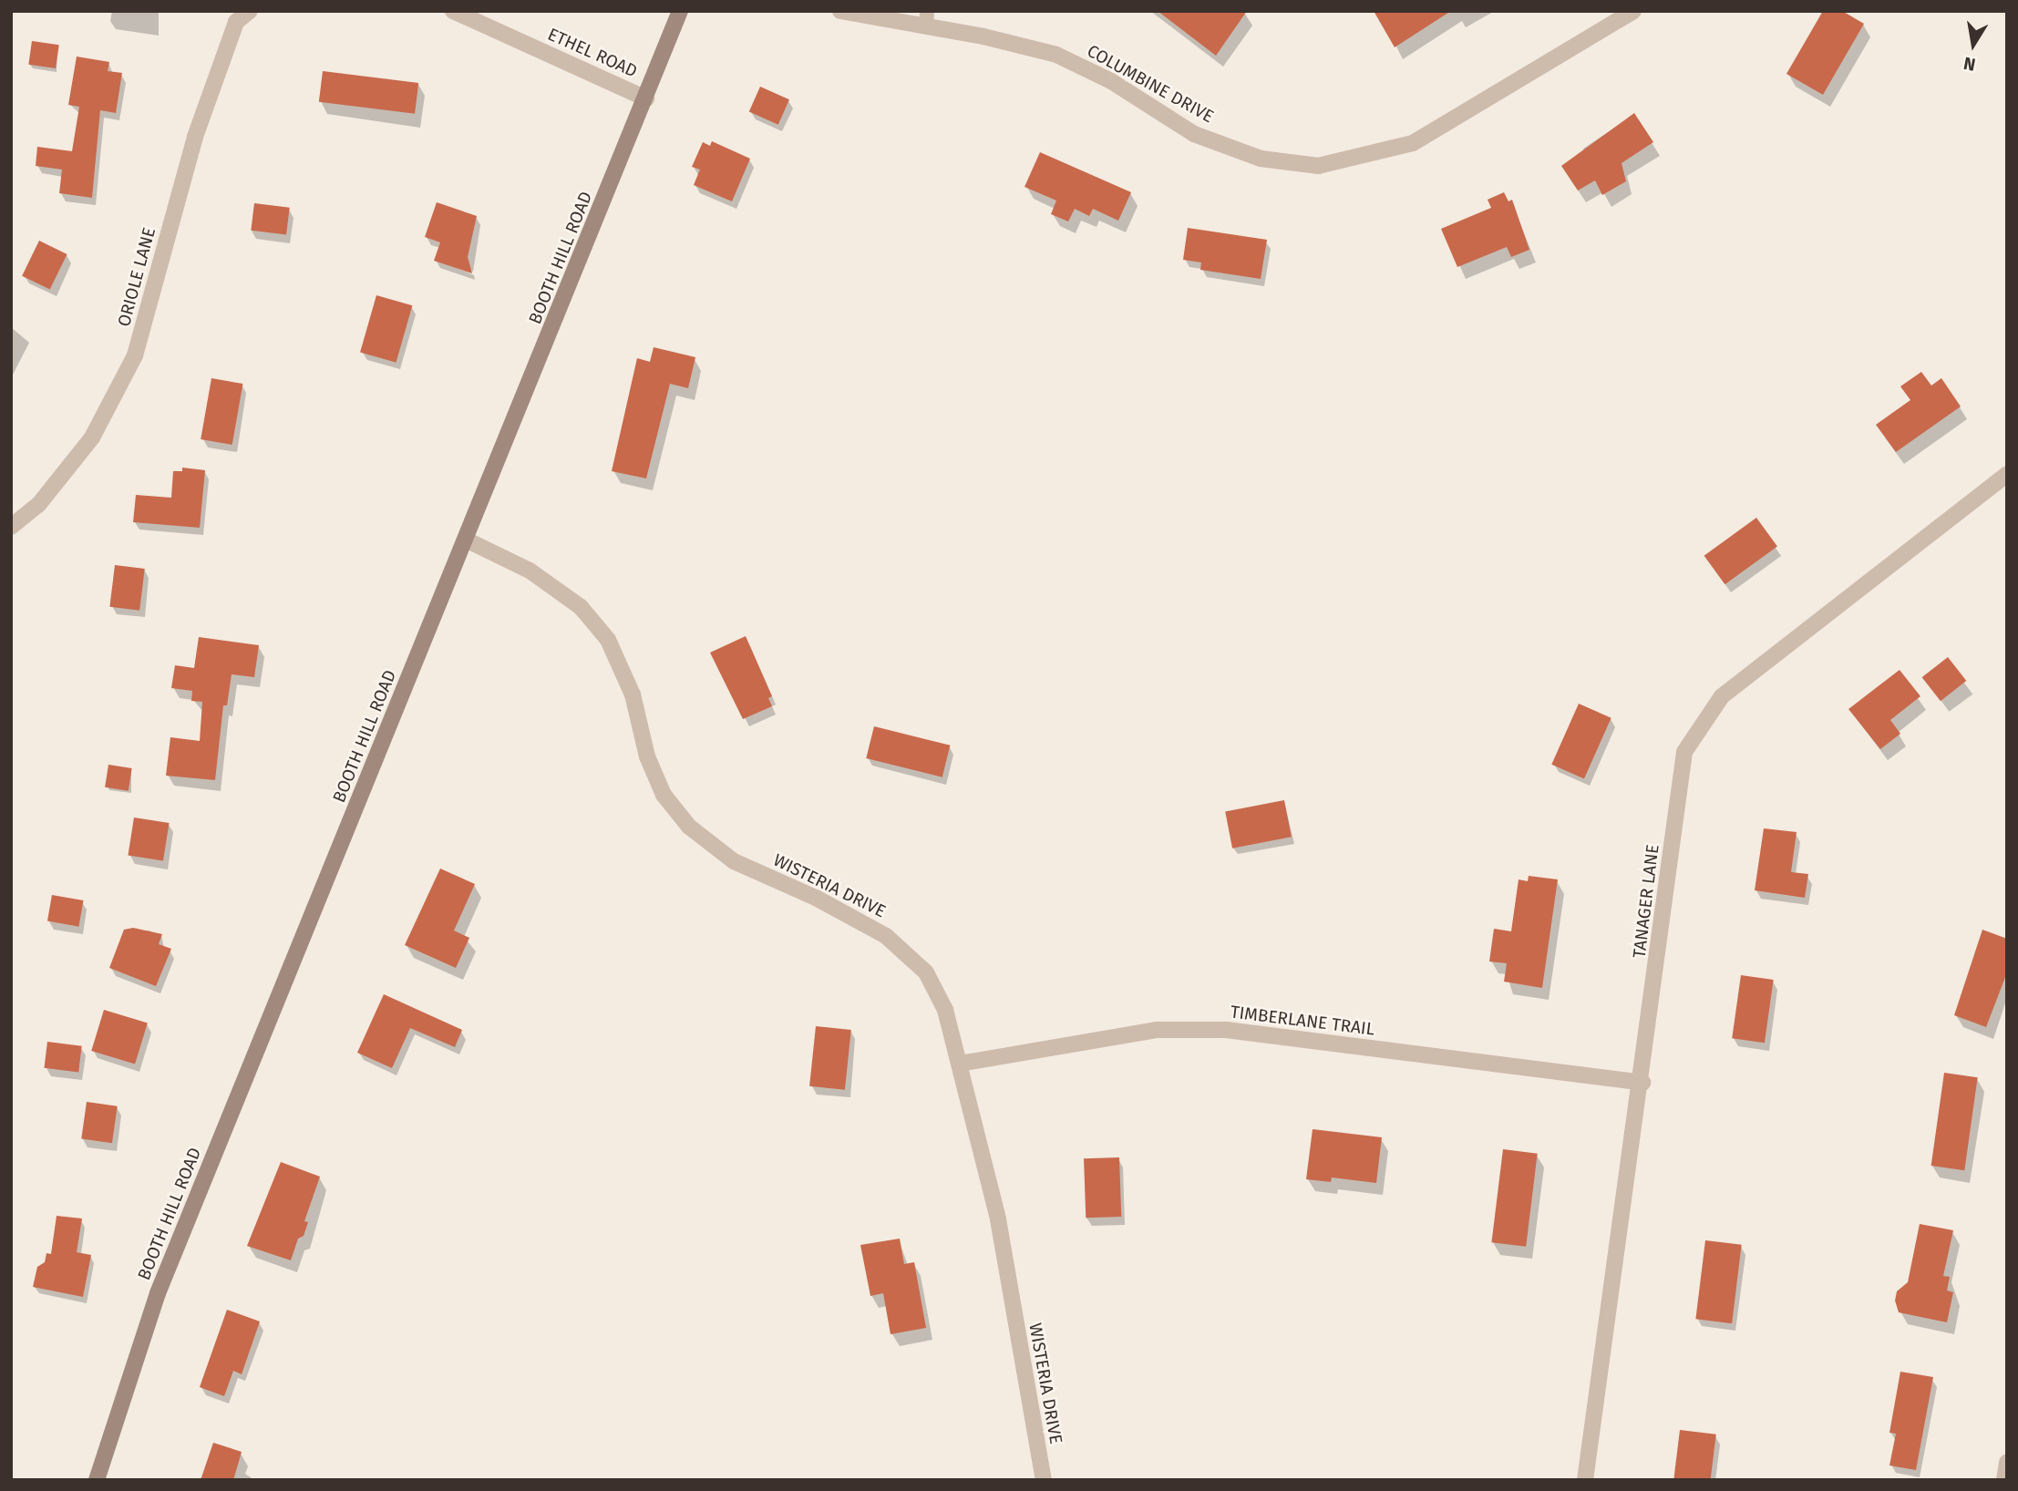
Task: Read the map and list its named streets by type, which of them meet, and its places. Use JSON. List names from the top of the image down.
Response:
{
  "streets": {
    "street": [
      "ETHEL ROAD",
      "COLUMBINE DRIVE",
      "BOOTH HILL ROAD",
      "ORIOLE LANE",
      "WISTERIA DRIVE",
      "TANAGER LANE",
      "TIMBERLANE TRAIL"
    ]
  },
  "crossings": [
    ["ETHEL ROAD", "BOOTH HILL ROAD"],
    ["BOOTH HILL ROAD", "WISTERIA DRIVE"],
    ["WISTERIA DRIVE", "TIMBERLANE TRAIL"],
    ["TANAGER LANE", "TIMBERLANE TRAIL"]
  ],
  "north": "bottom"
}
